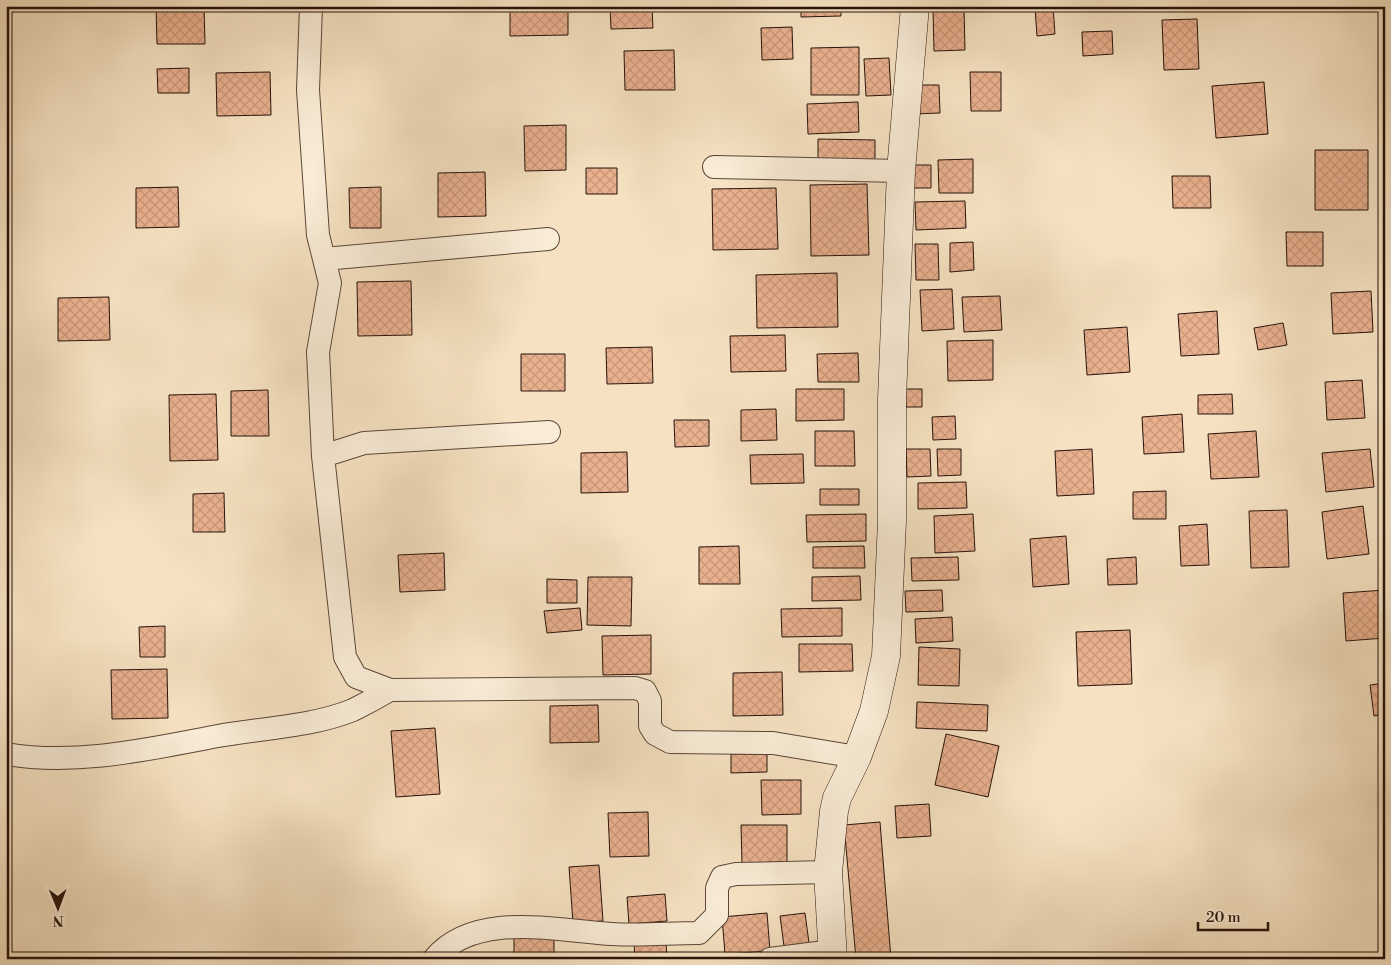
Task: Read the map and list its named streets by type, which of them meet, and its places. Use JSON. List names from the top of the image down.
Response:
{
  "scale_bar": "20 m",
  "north": "bottom"
}
